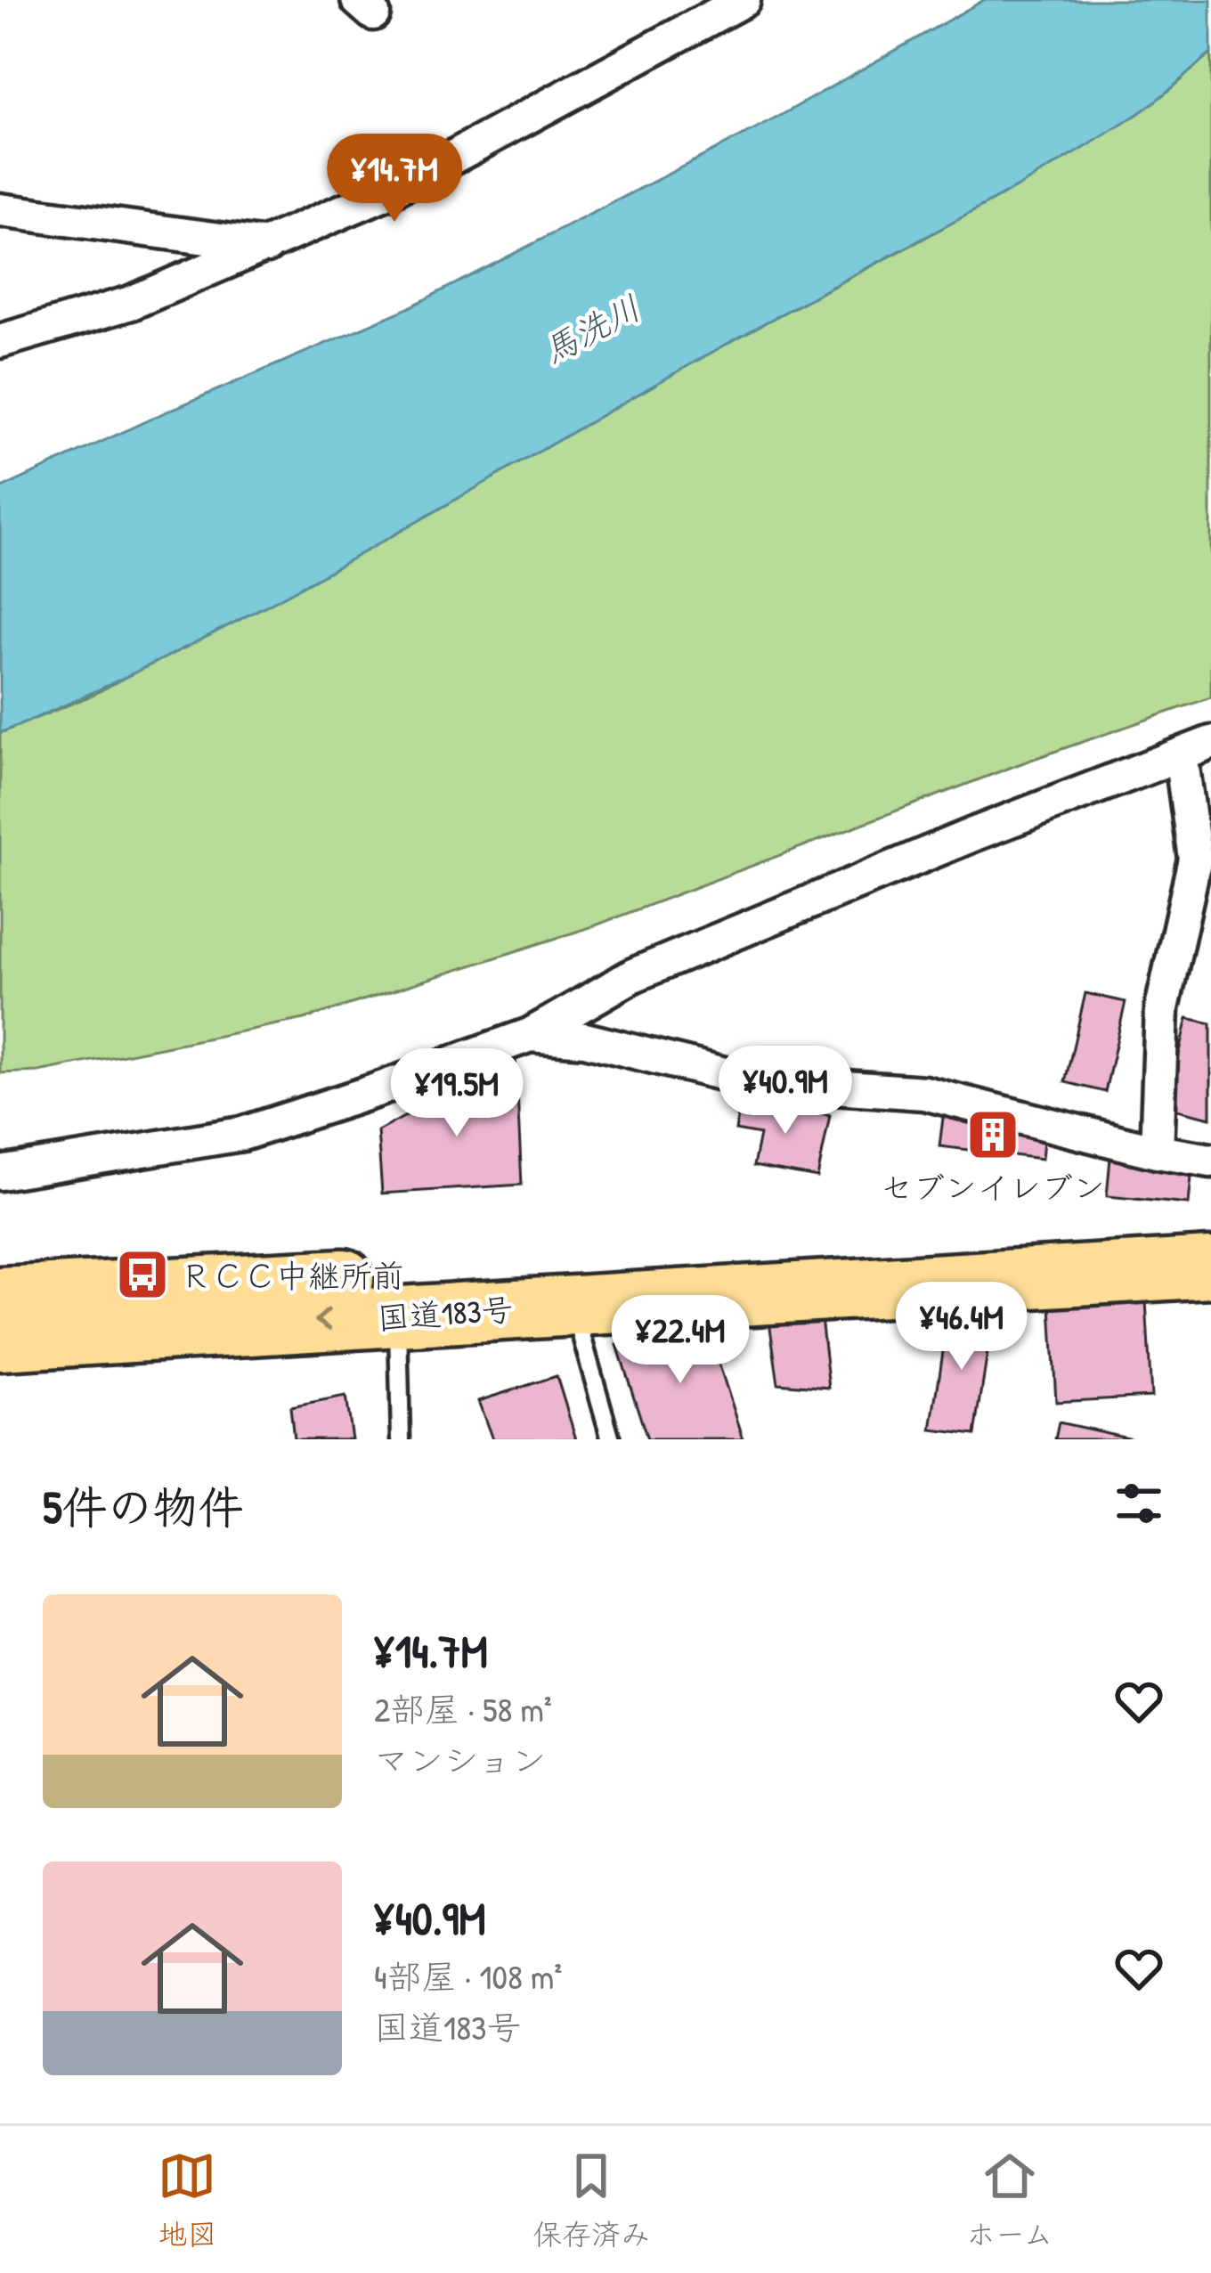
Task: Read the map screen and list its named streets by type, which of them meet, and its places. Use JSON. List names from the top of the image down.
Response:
{
  "streets": {
    "highway": ["国道183号"]
  },
  "water": ["馬洗川"],
  "places": {
    "building": ["セブンイレブン"],
    "bus stop": ["ＲＣＣ中継所前"]
  },
  "page": {
    "price": [
      "¥14.7M",
      "¥40.9M",
      "¥19.5M",
      "¥46.4M",
      "¥22.4M"
    ],
    "heading": "5件の物件",
    "list": [
      {
        "name": "¥14.7M",
        "note": "2部屋 · 58 m² · マンション"
      },
      {
        "name": "¥40.9M",
        "note": "4部屋 · 108 m² · 国道183号"
      }
    ],
    "tabs": ["地図", "保存済み", "ホーム"]
  }
}
